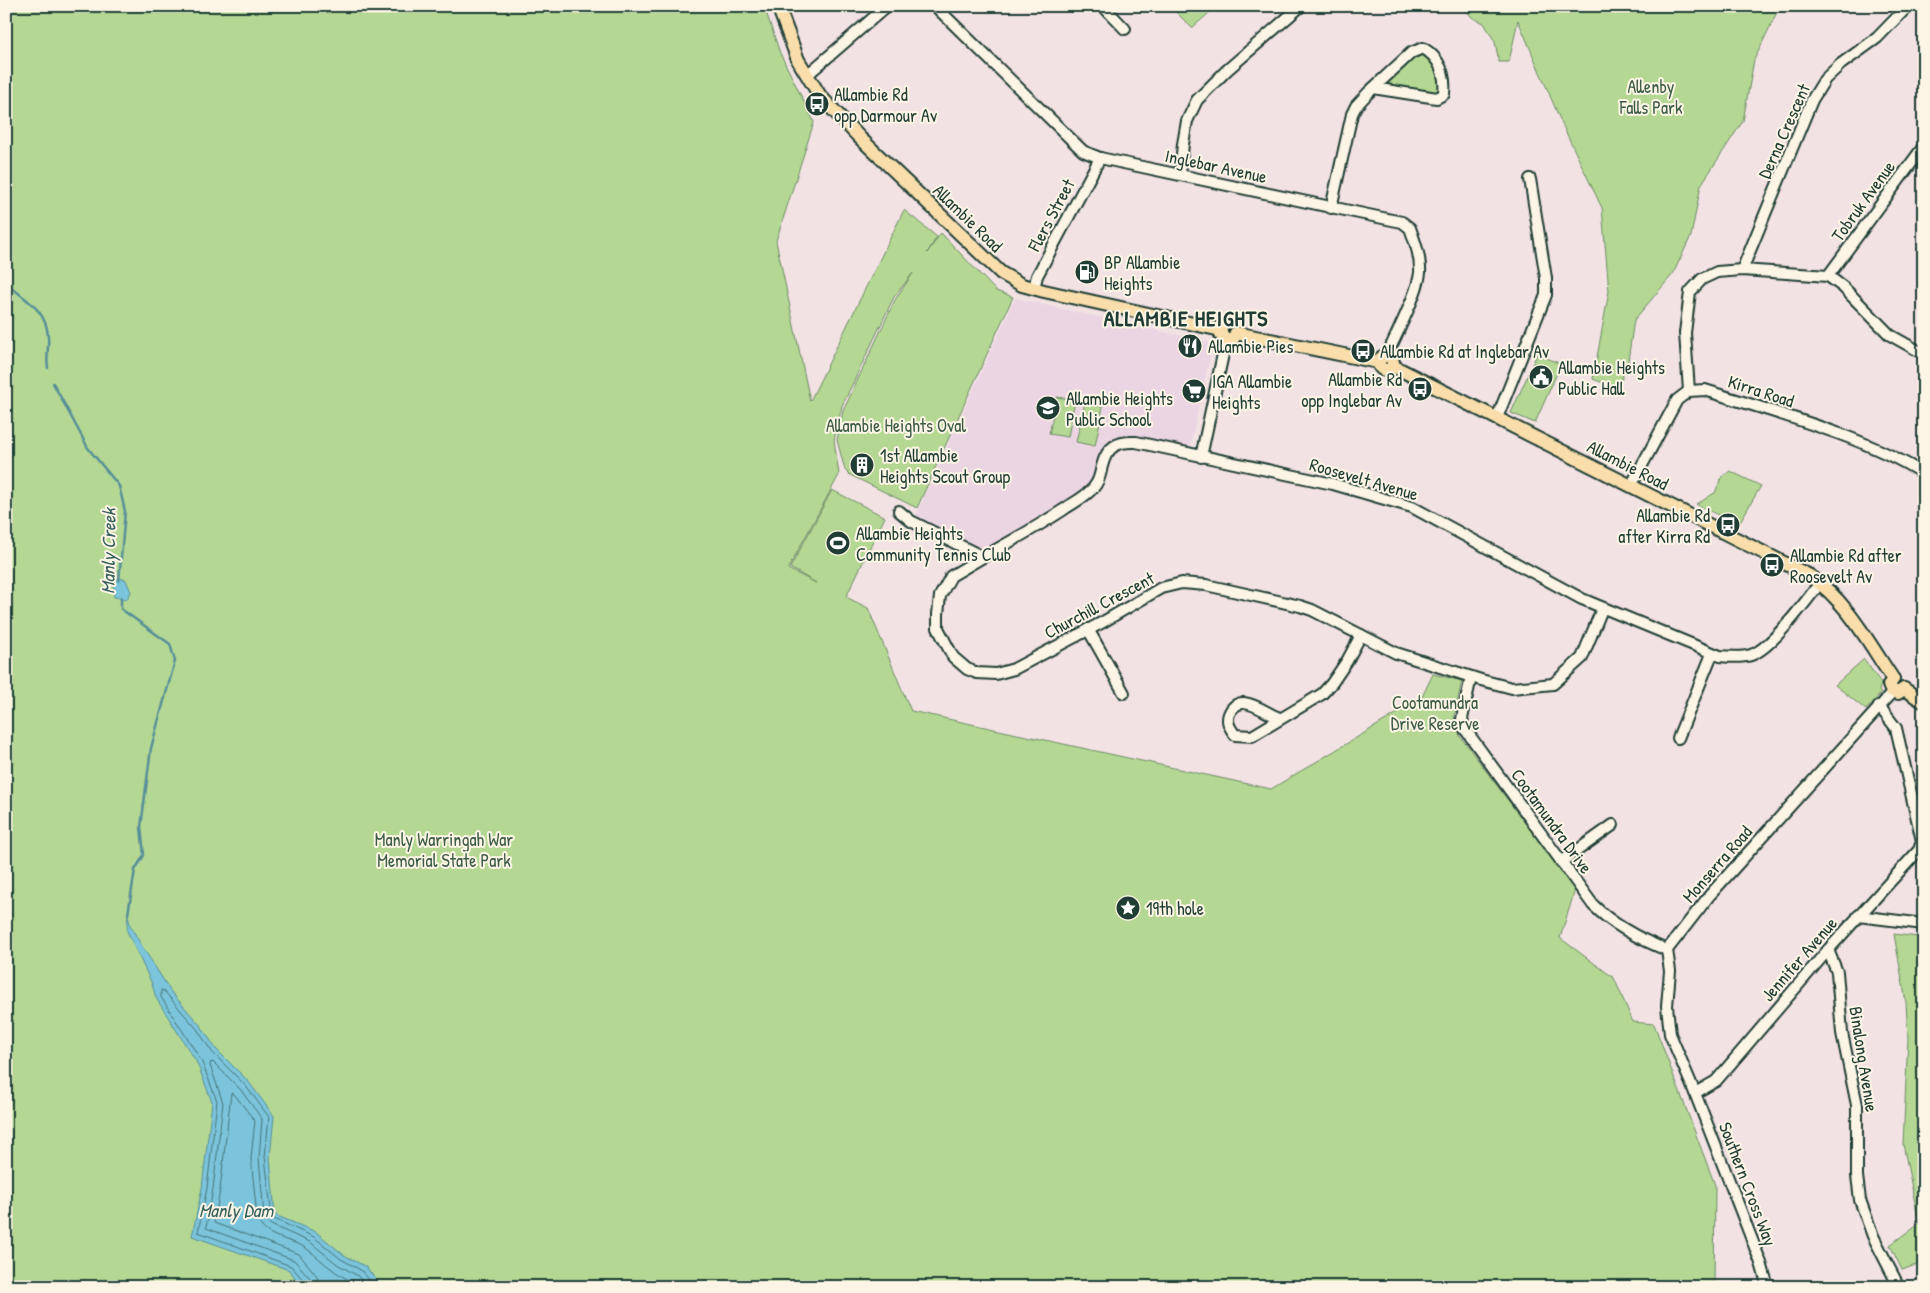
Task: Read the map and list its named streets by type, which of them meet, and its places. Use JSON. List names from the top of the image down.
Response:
{
  "streets": {
    "main road": ["Allambie Road"],
    "street": [
      "Derna Crescent",
      "Inglebar Avenue",
      "Tobruk Avenue",
      "Flers Street",
      "Kirra Road",
      "Roosevelt Avenue",
      "Churchill Crescent",
      "Cootamundra Drive",
      "Monserra Road",
      "Jennifer Avenue",
      "Binalong Avenue",
      "Southern Cross Way"
    ]
  },
  "crossings": [
    ["Inglebar Avenue", "Flers Street"],
    ["Inglebar Avenue", "Allambie Road"],
    ["Flers Street", "Allambie Road"],
    ["Allambie Road", "Roosevelt Avenue"],
    ["Allambie Road", "Monserra Road"],
    ["Roosevelt Avenue", "Churchill Crescent"],
    ["Churchill Crescent", "Cootamundra Drive"],
    ["Cootamundra Drive", "Monserra Road"],
    ["Monserra Road", "Jennifer Avenue"],
    ["Jennifer Avenue", "Binalong Avenue"],
    ["Jennifer Avenue", "Southern Cross Way"]
  ],
  "districts": ["ALLAMBIE HEIGHTS"],
  "water": ["Manly Creek", "Manly Dam"],
  "parks": [
    "Allenby Falls Park",
    "Allambie Heights Oval",
    "Cootamundra Drive Reserve",
    "Manly Warringah War Memorial State Park"
  ],
  "places": {
    "bus stop": [
      "Allambie Rd opp Darmour Av",
      "Allambie Rd at Inglebar Av",
      "Allambie Rd opp Inglebar Av",
      "Allambie Rd after Kirra Rd",
      "Allambie Rd after Roosevelt Av"
    ],
    "fuel station": ["BP Allambie Heights"],
    "restaurant": ["Allambie Pies"],
    "public building": ["Allambie Heights Public Hall"],
    "supermarket": ["IGA Allambie Heights"],
    "school or university": ["Allambie Heights Public School"],
    "building": ["1st Allambie Heights Scout Group"],
    "sports": ["Allambie Heights Community Tennis Club"],
    "place": ["19th hole"]
  }
}
